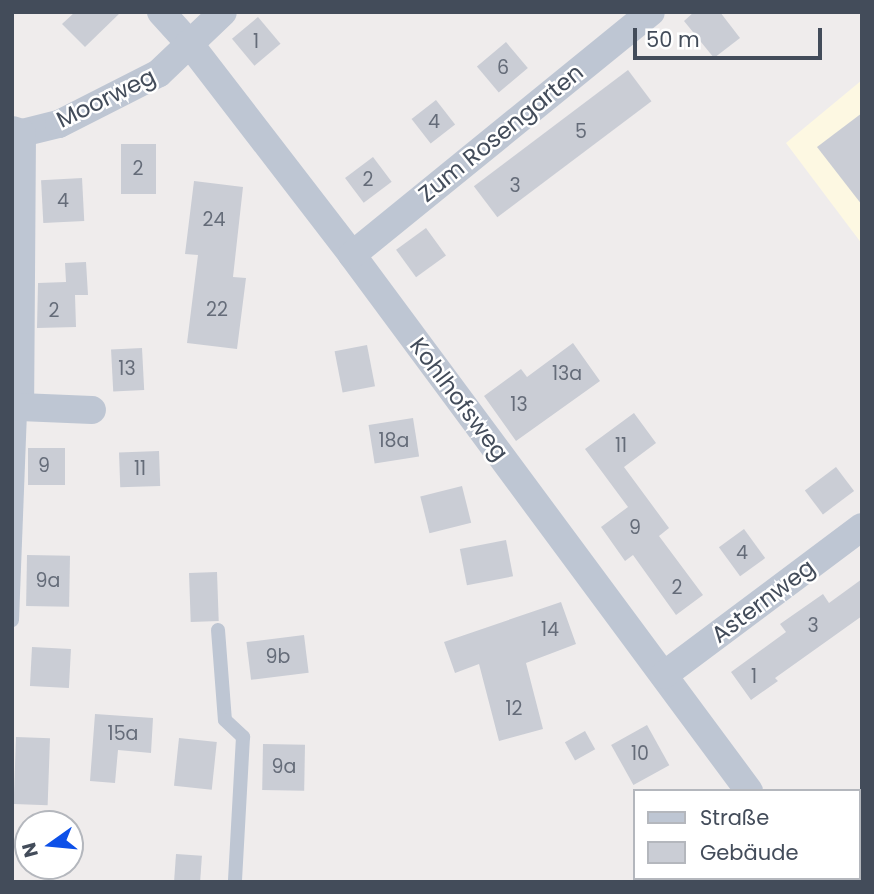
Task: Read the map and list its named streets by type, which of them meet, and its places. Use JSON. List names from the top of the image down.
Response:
{
  "streets": {
    "street": [
      "Moorweg",
      "Zum Rosengarten",
      "Kohlhofsweg",
      "Asternweg"
    ]
  },
  "crossings": [
    ["Moorweg", "Kohlhofsweg"],
    ["Zum Rosengarten", "Kohlhofsweg"],
    ["Kohlhofsweg", "Asternweg"]
  ],
  "house_numbers": [
    "1",
    "6",
    "4",
    "5",
    "2",
    "2",
    "3",
    "4",
    "24",
    "22",
    "2",
    "13",
    "13a",
    "13",
    "18a",
    "11",
    "9",
    "11",
    "9",
    "4",
    "9a",
    "2",
    "3",
    "14",
    "9b",
    "1",
    "12",
    "15a",
    "10",
    "9a"
  ],
  "legend": ["Straße", "Gebäude"],
  "scale_bar": "50 m",
  "north": "left"
}
